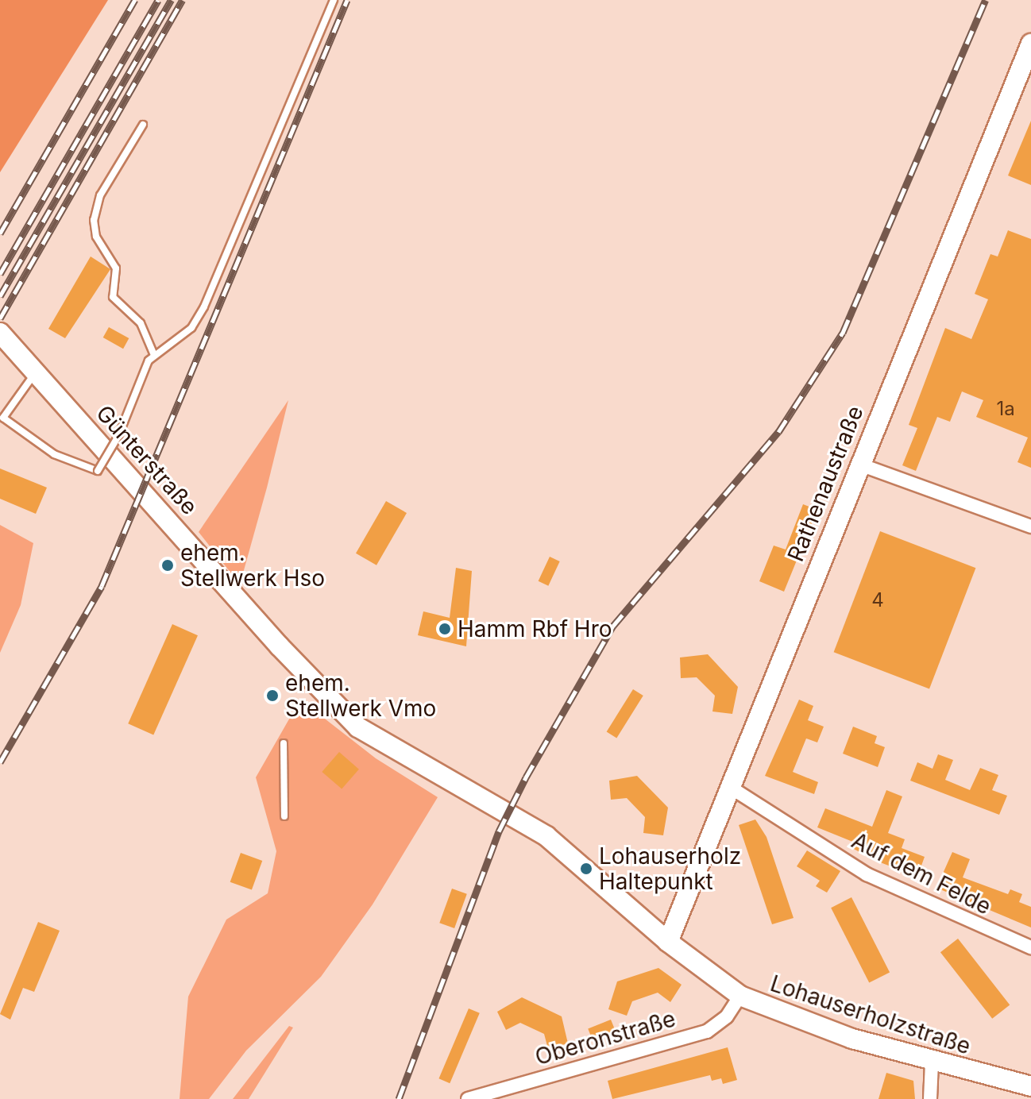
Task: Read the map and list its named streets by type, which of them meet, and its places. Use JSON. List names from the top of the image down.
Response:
{
  "streets": {
    "street": [
      "Günterstraße",
      "Rathenaustraße",
      "Auf dem Felde",
      "Lohauserholzstraße",
      "Oberonstraße"
    ]
  },
  "crossings": [
    ["Günterstraße", "Lohauserholzstraße"],
    ["Rathenaustraße", "Auf dem Felde"],
    ["Rathenaustraße", "Lohauserholzstraße"],
    ["Lohauserholzstraße", "Oberonstraße"]
  ],
  "places": [
    "ehem. Stellwerk Hso",
    "Hamm Rbf Hro",
    "ehem. Stellwerk Vmo",
    "Lohauserholz Haltepunkt"
  ],
  "house_numbers": ["1a", "4"]
}
